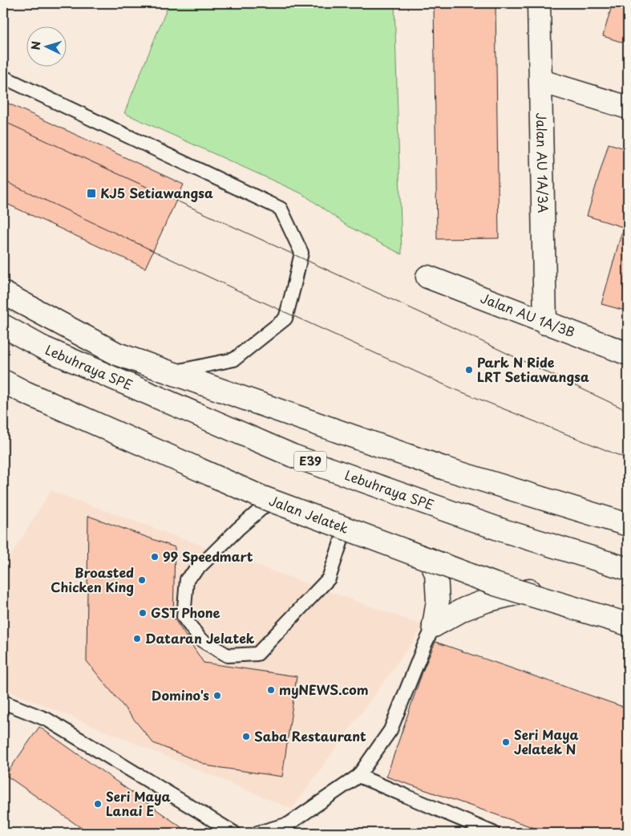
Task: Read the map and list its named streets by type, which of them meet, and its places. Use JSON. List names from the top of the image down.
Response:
{
  "streets": {
    "main road": [
      "Jalan AU 1A/3A",
      "Jalan AU 1A/3B",
      "Lebuhraya SPE",
      "E39",
      "Jalan Jelatek"
    ]
  },
  "crossings": [
    ["Jalan AU 1A/3A", "Jalan AU 1A/3B"]
  ],
  "places": {
    "transit": ["KJ5 Setiawangsa"],
    "other": [
      "Park N Ride LRT Setiawangsa",
      "99 Speedmart",
      "Broasted Chicken King",
      "GST Phone",
      "Dataran Jelatek",
      "myNEWS.com",
      "Domino's",
      "Saba Restaurant",
      "Seri Maya Jelatek N",
      "Seri Maya Lanai E"
    ]
  },
  "north": "left"
}
